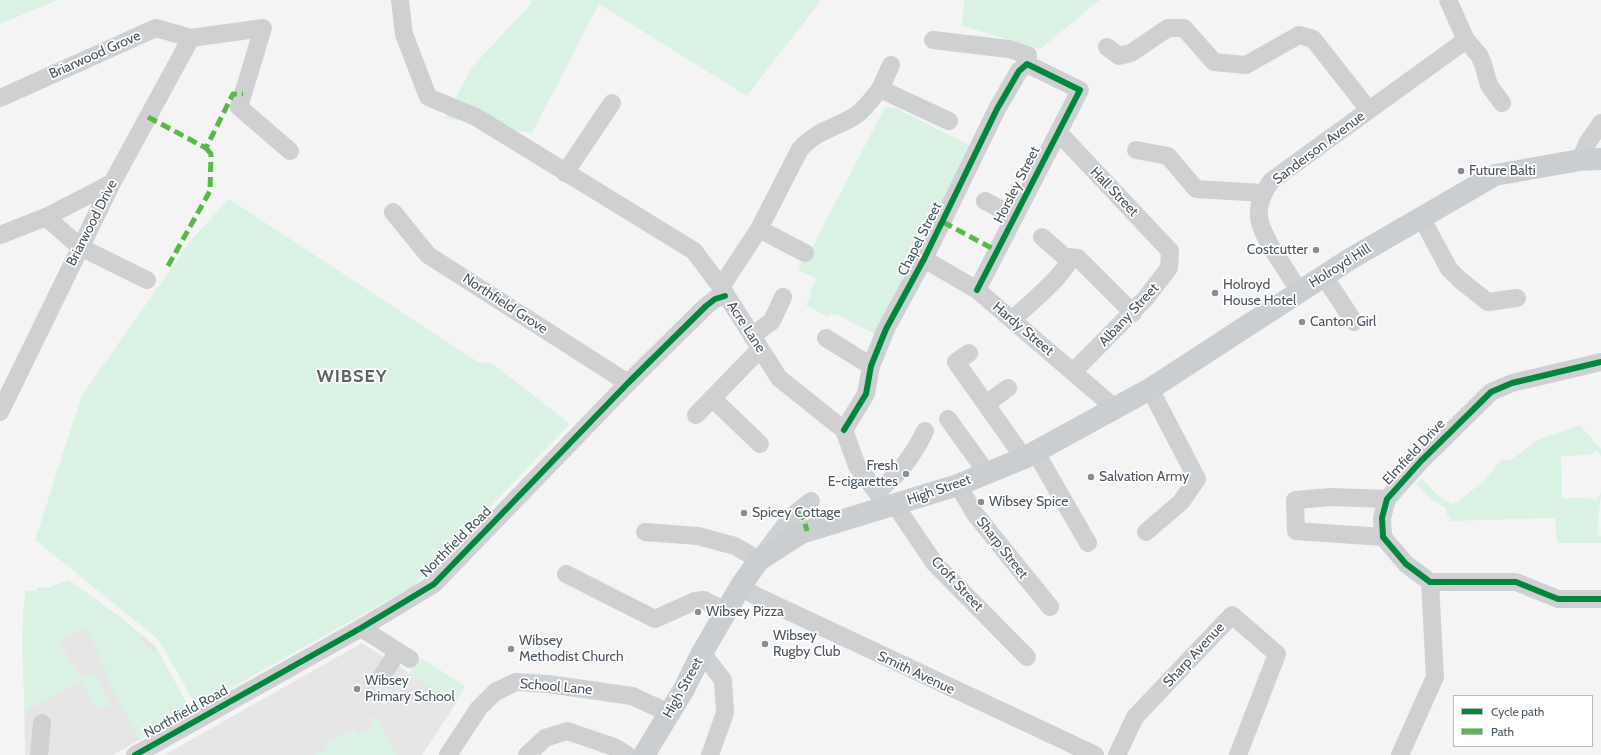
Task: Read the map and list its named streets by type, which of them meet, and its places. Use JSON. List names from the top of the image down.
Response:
{
  "streets": {
    "main road": ["Holroyd Hill", "High Street"],
    "street": [
      "Briarwood Grove",
      "Sanderson Avenue",
      "Horsley Street",
      "Hall Street",
      "Briarwood Drive",
      "Chapel Street",
      "Northfield Grove",
      "Albany Street",
      "Acre Lane",
      "Hardy Street",
      "Elmfield Drive",
      "Northfield Road",
      "Sharp Street",
      "Croft Street",
      "Sharp Avenue",
      "Smith Avenue",
      "School Lane"
    ]
  },
  "crossings": [
    ["Briarwood Grove", "Briarwood Drive"],
    ["Sanderson Avenue", "Holroyd Hill"],
    ["Horsley Street", "Hall Street"],
    ["Horsley Street", "Chapel Street"],
    ["Horsley Street", "Hardy Street"],
    ["Hall Street", "Albany Street"],
    ["Chapel Street", "Acre Lane"],
    ["Chapel Street", "Hardy Street"],
    ["Holroyd Hill", "Hardy Street"],
    ["Holroyd Hill", "High Street"],
    ["Northfield Grove", "Northfield Road"],
    ["Albany Street", "Hardy Street"],
    ["Acre Lane", "Northfield Road"],
    ["Hardy Street", "High Street"],
    ["High Street", "Sharp Street"],
    ["High Street", "Croft Street"],
    ["High Street", "Smith Avenue"],
    ["High Street", "School Lane"]
  ],
  "districts": ["WIBSEY"],
  "places": [
    "Future Balti",
    "Costcutter",
    "Holroyd House Hotel",
    "Canton Girl",
    "Fresh E-cigarettes",
    "Salvation Army",
    "Wibsey Spice",
    "Spicey Cottage",
    "Wibsey Pizza",
    "Wibsey Rugby Club",
    "Wibsey Methodist Church",
    "Wibsey Primary School"
  ],
  "legend": ["Cycle path", "Path"]
}
